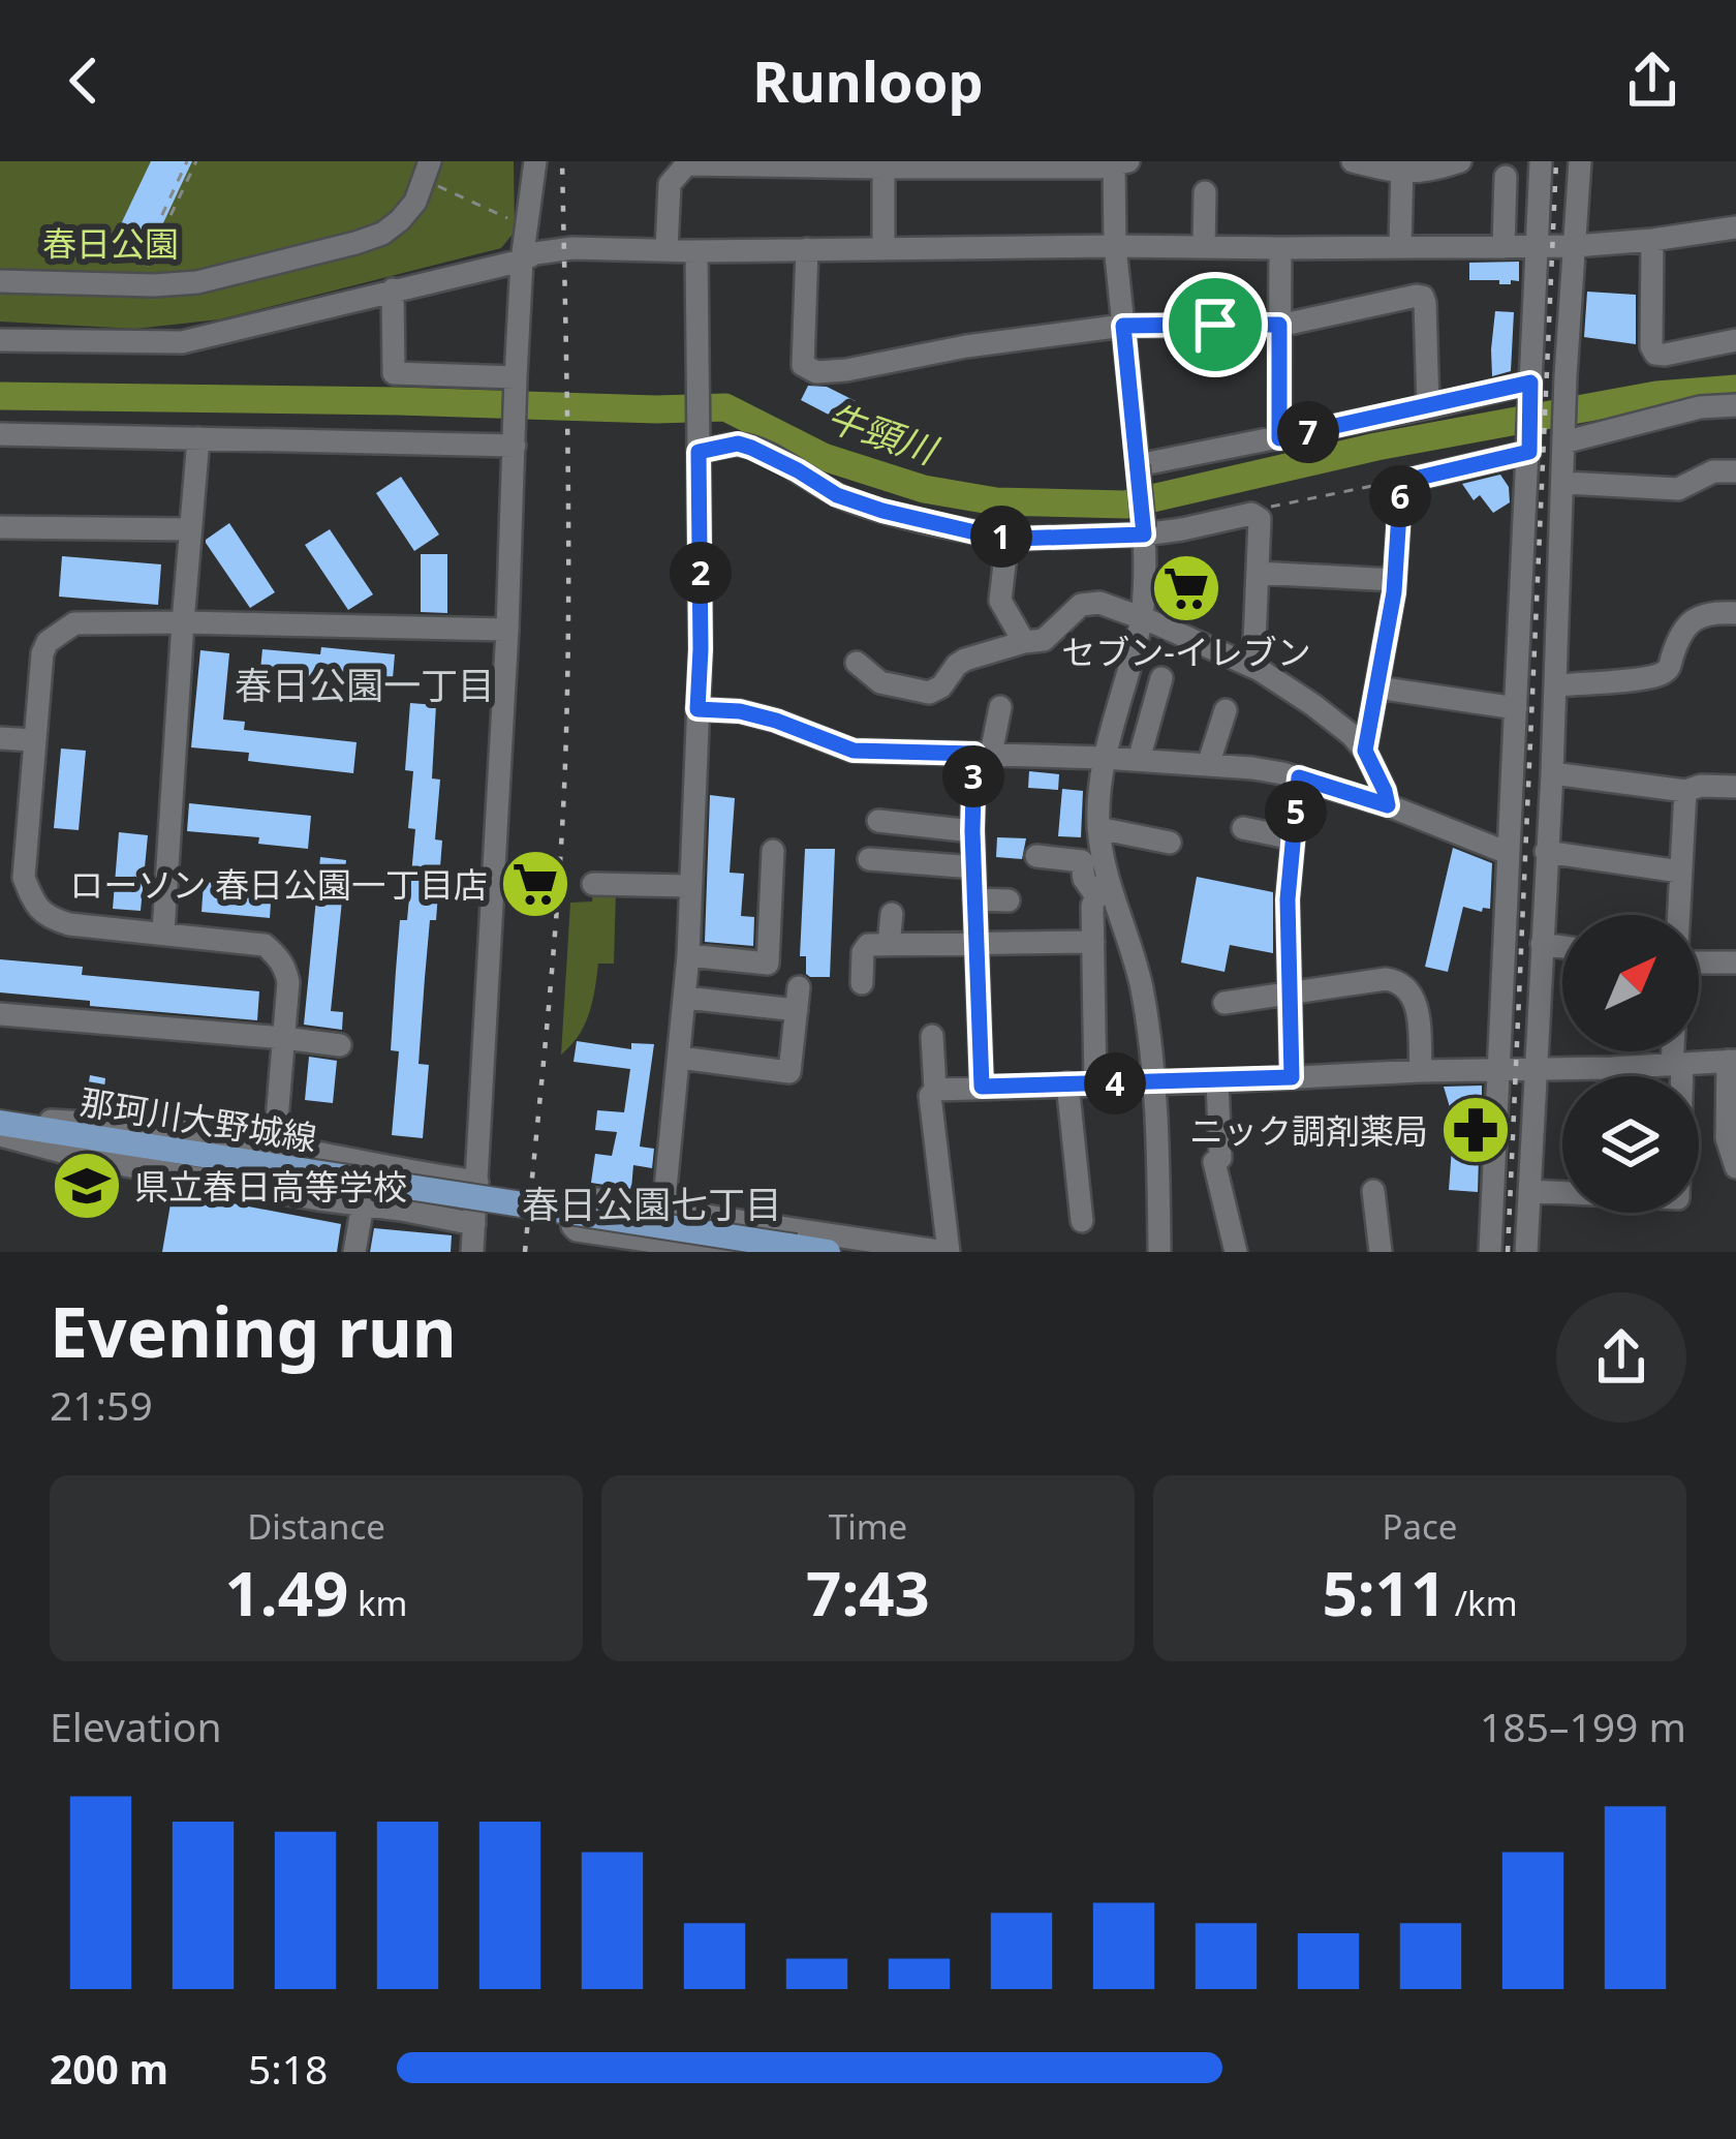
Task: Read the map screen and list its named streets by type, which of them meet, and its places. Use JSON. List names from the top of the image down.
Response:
{
  "streets": {
    "main road": ["那珂川大野城線"]
  },
  "districts": ["春日公園一丁目", "春日公園七丁目"],
  "water": ["牛頸川"],
  "parks": ["春日公園"],
  "places": {
    "supermarket": ["セブン-イレブン", "ローソン 春日公園一丁目店"],
    "pharmacy": ["ニック調剤薬局"],
    "school or university": ["県立春日高等学校"]
  },
  "north": "top right",
  "page": {
    "header": "Runloop",
    "pins": [
      "7",
      "6",
      "1",
      "2",
      "3",
      "5",
      "4"
    ],
    "heading": ["Evening run", "21:59"],
    "stats": [
      ["Distance", "1.49 km"],
      ["Time", "7:43"],
      ["Pace", "5:11 /km"]
    ],
    "chart": ["Elevation", "185–199 m"],
    "list": [
      {
        "name": "200 m",
        "note": "5:18"
      }
    ]
  }
}
